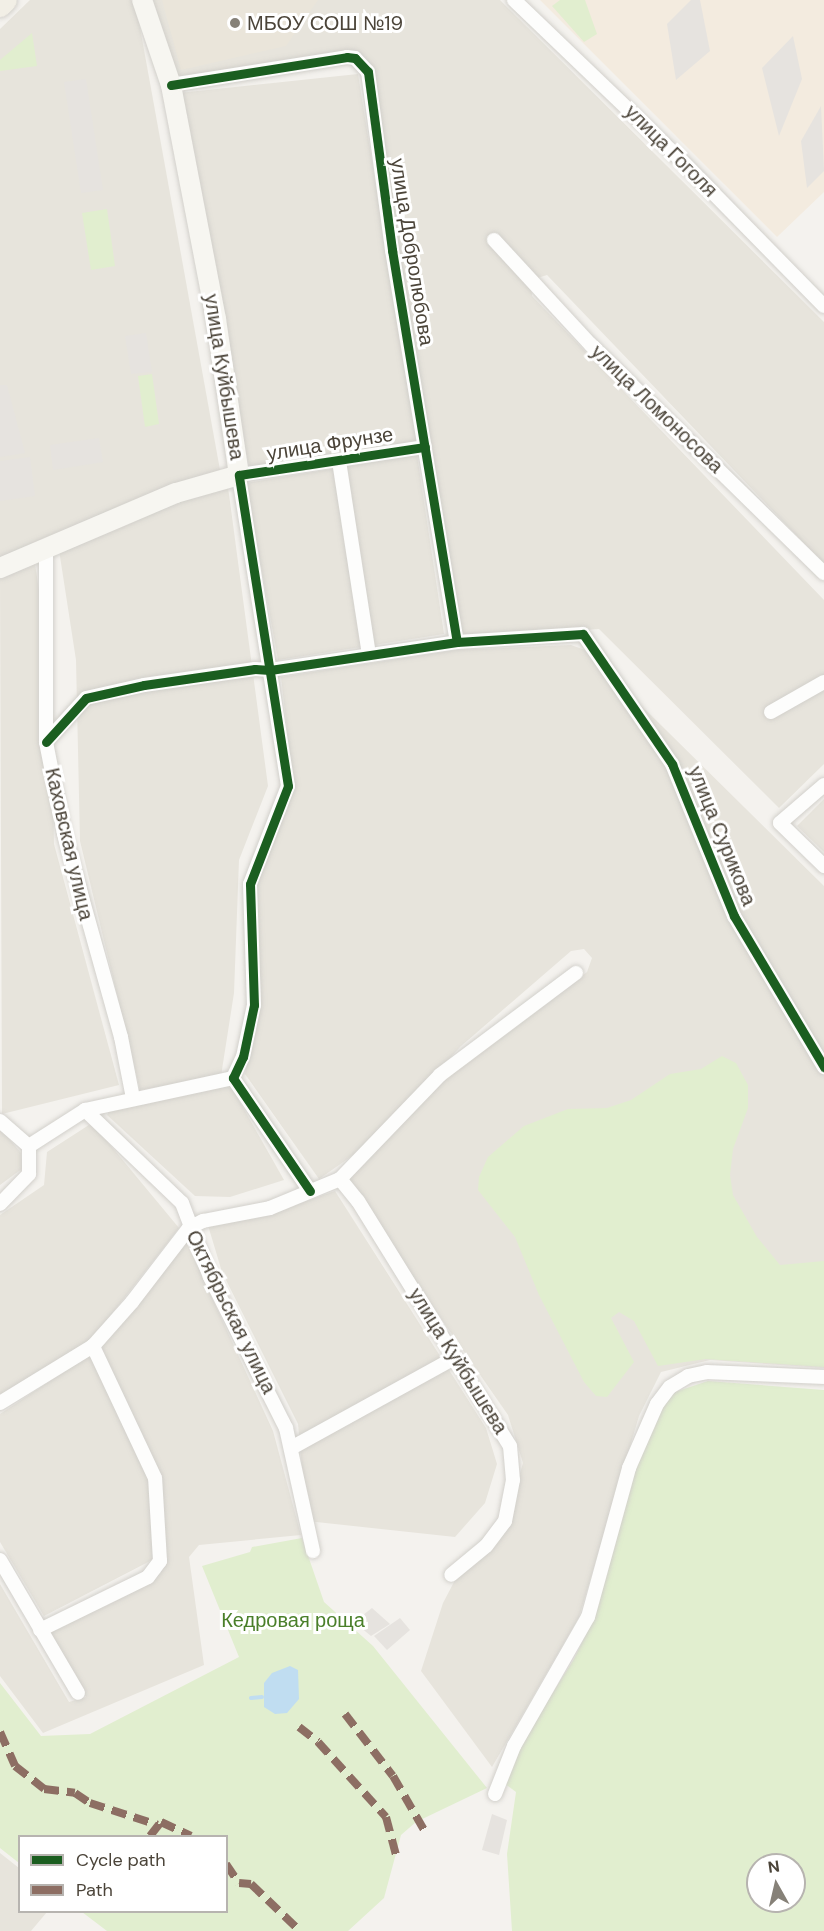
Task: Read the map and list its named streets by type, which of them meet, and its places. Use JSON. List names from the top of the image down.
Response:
{
  "streets": {
    "main road": ["улица Куйбышева", "улица Фрунзе"],
    "street": [
      "улица Гоголя",
      "улица Добролюбова",
      "улица Ломоносова",
      "улица Сурикова",
      "Каховская улица",
      "Октябрьская улица"
    ]
  },
  "crossings": [
    ["улица Добролюбова", "улица Куйбышева"],
    ["улица Добролюбова", "улица Фрунзе"],
    ["улица Добролюбова", "улица Сурикова"],
    ["улица Куйбышева", "улица Фрунзе"],
    ["улица Фрунзе", "Каховская улица"]
  ],
  "parks": ["Кедровая роща"],
  "places": ["МБОУ СОШ №19"],
  "legend": ["Cycle path", "Path"],
  "north": "top"
}
